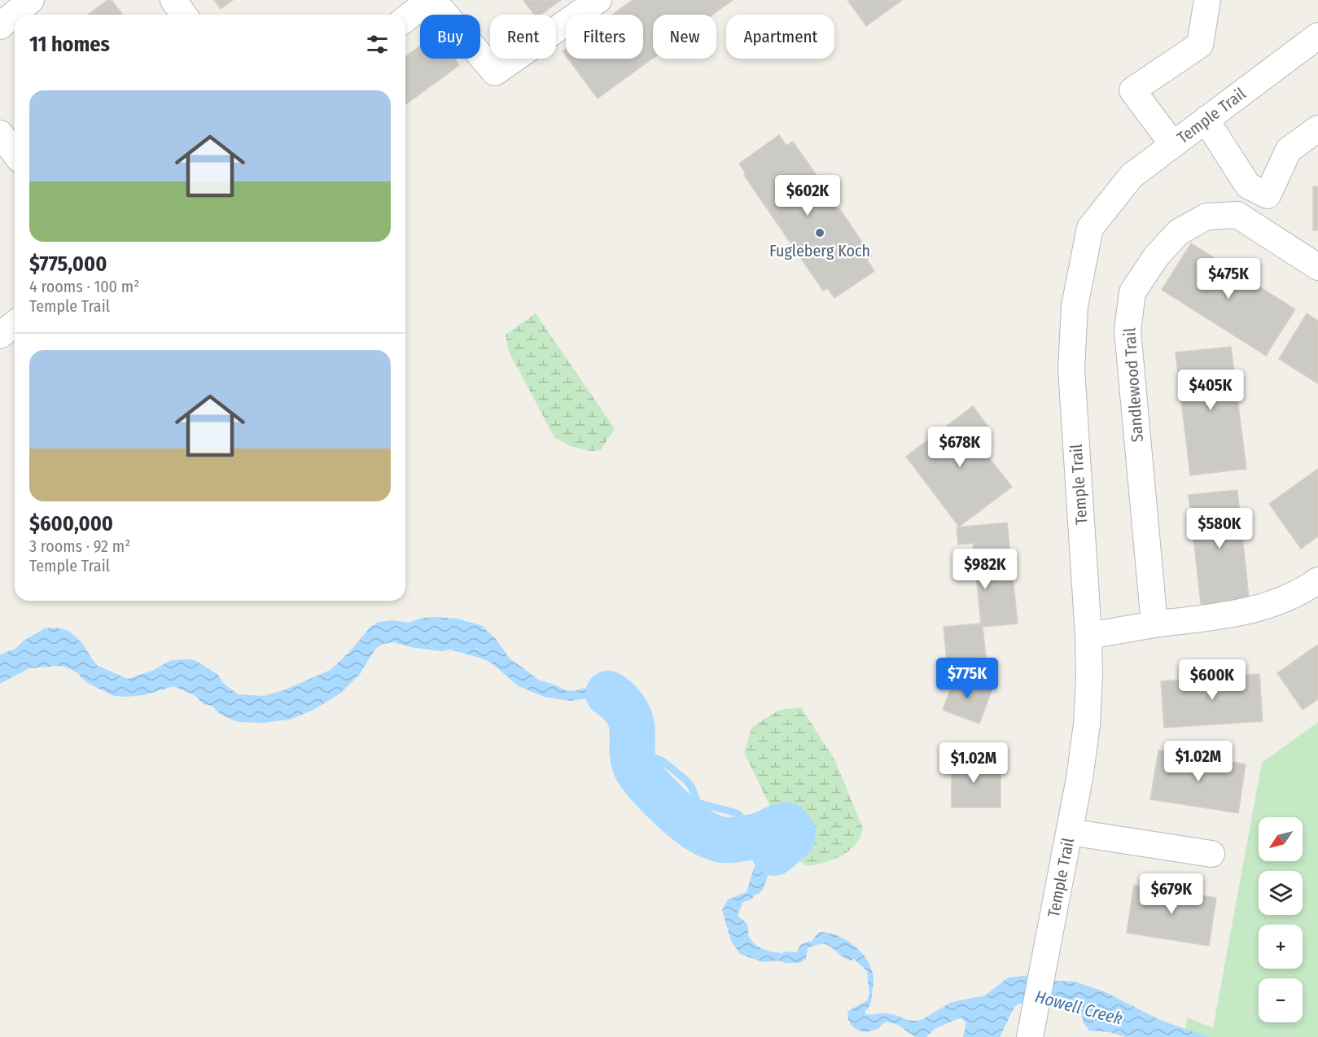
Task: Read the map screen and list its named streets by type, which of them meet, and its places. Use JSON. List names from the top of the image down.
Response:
{
  "streets": {
    "street": ["Temple Trail", "Sandlewood Trail"]
  },
  "water": ["Howell Creek"],
  "places": ["Fugleberg Koch"],
  "north": "bottom left",
  "page": {
    "chip": [
      "Buy",
      "Rent",
      "Filters",
      "New",
      "Apartment"
    ],
    "heading": "11 homes",
    "list": [
      {
        "name": "$775,000",
        "note": "4 rooms · 100 m² · Temple Trail"
      },
      {
        "name": "$600,000",
        "note": "3 rooms · 92 m² · Temple Trail"
      }
    ],
    "price": [
      "$602K",
      "$475K",
      "$405K",
      "$678K",
      "$580K",
      "$982K",
      "$775K",
      "$600K",
      "$1.02M",
      "$1.02M",
      "$679K"
    ],
    "map_buttons": ["+", "−"]
  }
}
